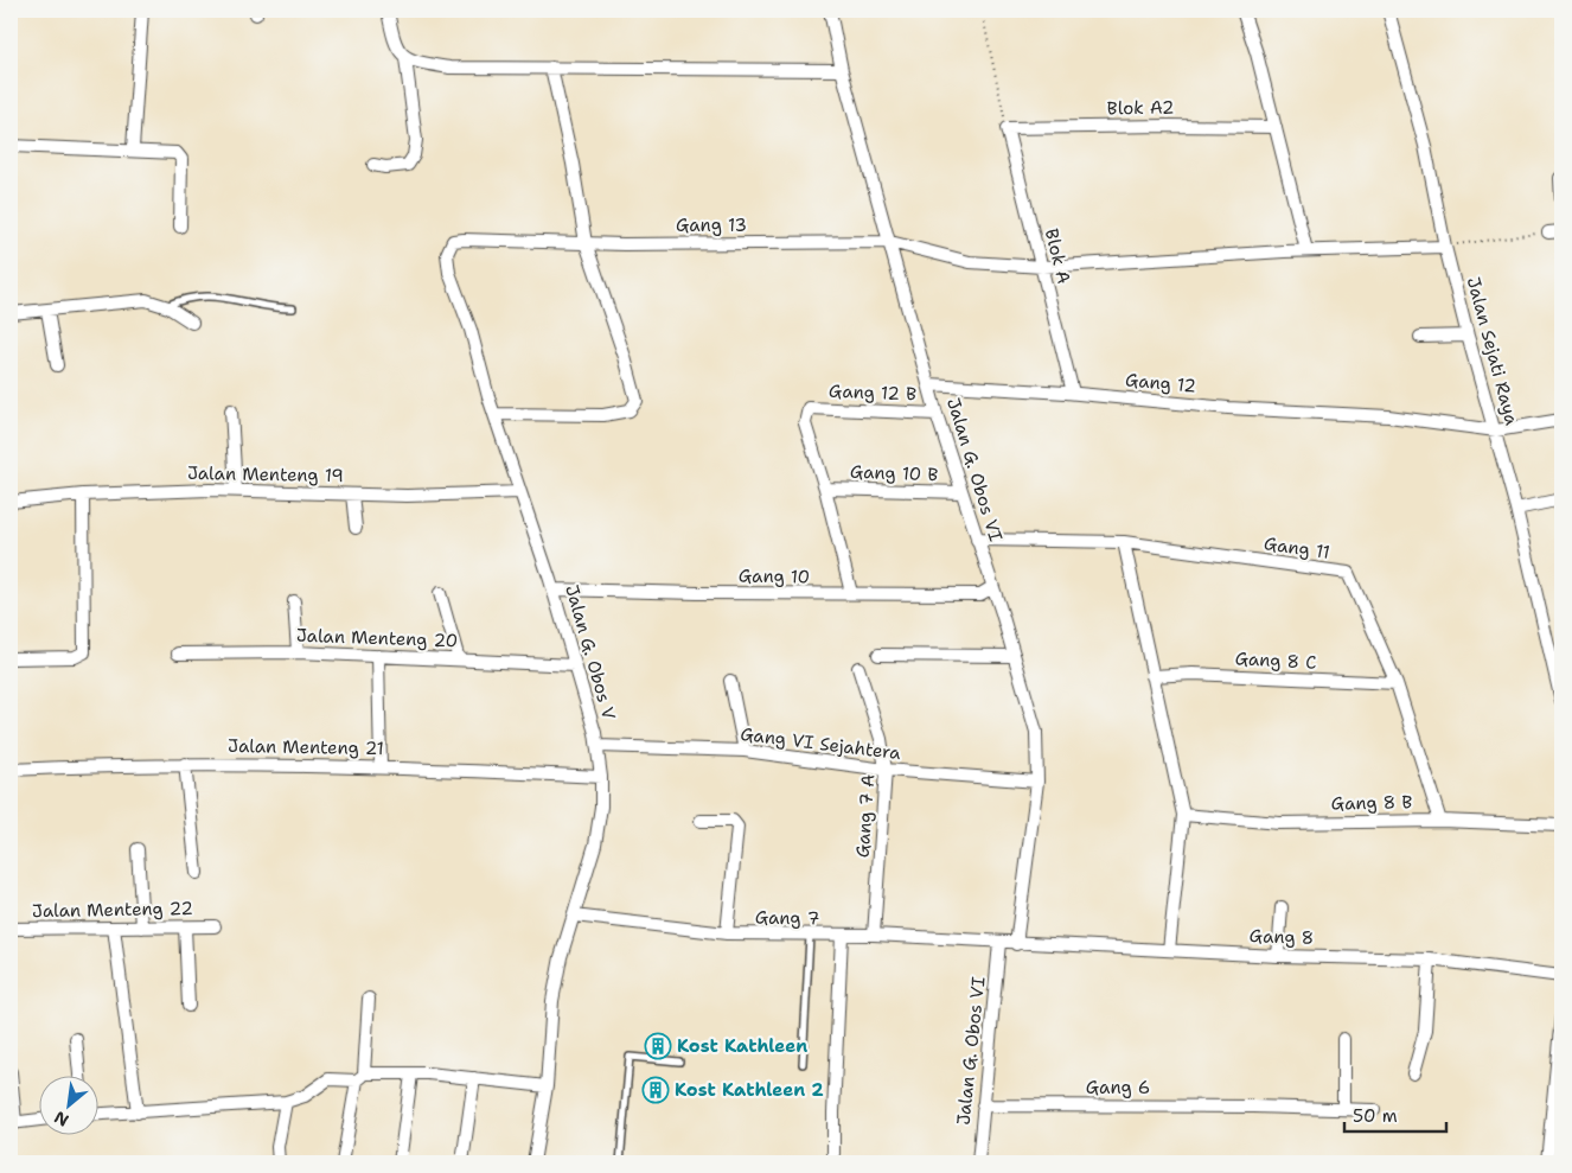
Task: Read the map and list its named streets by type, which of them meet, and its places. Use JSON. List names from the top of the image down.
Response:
{
  "streets": {
    "street": [
      "Blok A2",
      "Gang 13",
      "Blok A",
      "Jalan Sejati Raya",
      "Gang 12",
      "Gang 12 B",
      "Jalan G. Obos VI",
      "Gang 10 B",
      "Jalan Menteng 19",
      "Gang 11",
      "Gang 10",
      "Jalan Menteng 20",
      "Jalan G. Obos V",
      "Gang 8 C",
      "Gang VI Sejahtera",
      "Jalan Menteng 21",
      "Gang 8 B",
      "Gang 7 A",
      "Jalan Menteng 22",
      "Gang 7",
      "Gang 8",
      "Gang 6"
    ]
  },
  "crossings": [
    ["Blok A2", "Blok A"],
    ["Gang 13", "Blok A"],
    ["Gang 13", "Jalan Sejati Raya"],
    ["Gang 13", "Jalan G. Obos VI"],
    ["Gang 13", "Jalan G. Obos V"],
    ["Blok A", "Gang 12"],
    ["Jalan Sejati Raya", "Gang 12"],
    ["Gang 12", "Jalan G. Obos VI"],
    ["Gang 12 B", "Jalan G. Obos VI"],
    ["Gang 12 B", "Gang 10 B"],
    ["Jalan G. Obos VI", "Gang 10 B"],
    ["Jalan G. Obos VI", "Gang 11"],
    ["Jalan G. Obos VI", "Gang 10"],
    ["Jalan G. Obos VI", "Gang VI Sejahtera"],
    ["Jalan G. Obos VI", "Gang 7"],
    ["Jalan G. Obos VI", "Gang 8"],
    ["Jalan G. Obos VI", "Gang 6"],
    ["Jalan Menteng 19", "Jalan G. Obos V"],
    ["Gang 11", "Gang 8 C"],
    ["Gang 11", "Gang 8 B"],
    ["Gang 10", "Jalan G. Obos V"],
    ["Jalan Menteng 20", "Jalan G. Obos V"],
    ["Jalan G. Obos V", "Gang VI Sejahtera"],
    ["Jalan G. Obos V", "Jalan Menteng 21"],
    ["Jalan G. Obos V", "Gang 7"],
    ["Gang VI Sejahtera", "Gang 7 A"],
    ["Gang 7 A", "Gang 7"],
    ["Gang 7", "Gang 8"]
  ],
  "places": {
    "building": ["Kost Kathleen", "Kost Kathleen 2"]
  },
  "scale_bar": "50 m",
  "north": "bottom left"
}
